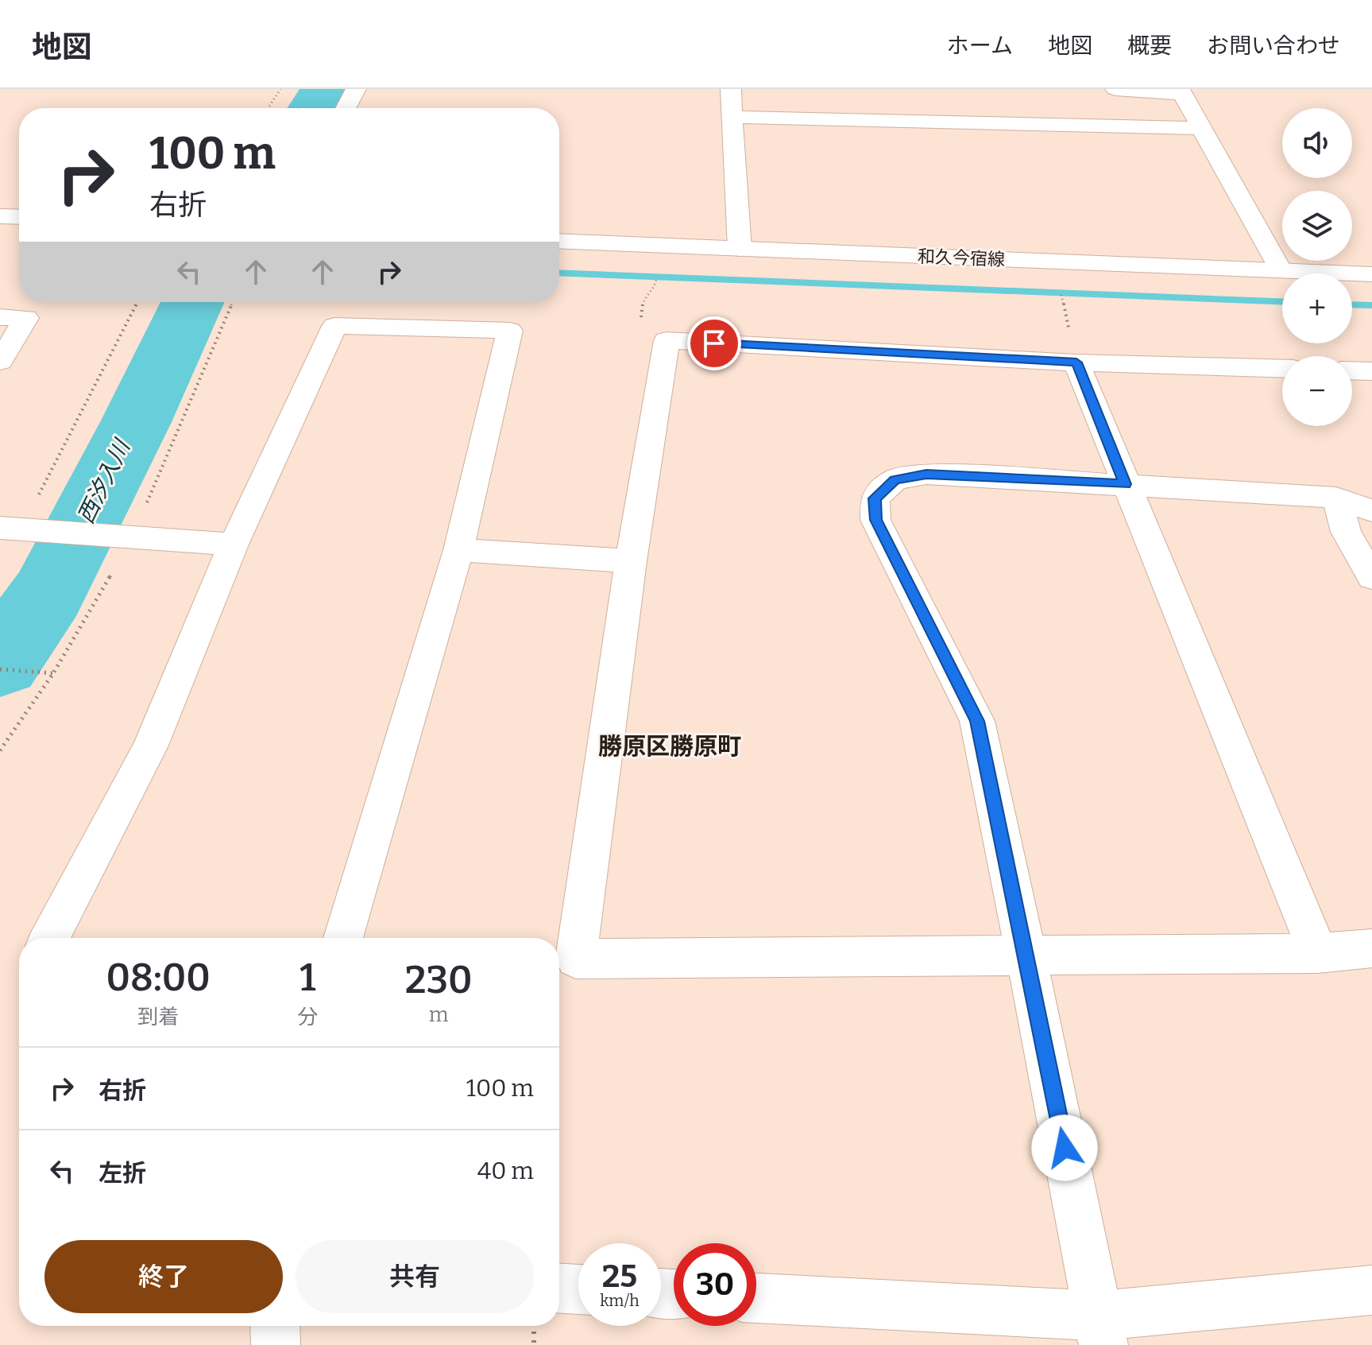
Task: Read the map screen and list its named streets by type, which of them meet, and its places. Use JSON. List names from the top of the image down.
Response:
{
  "streets": {
    "street": ["和久今宿線"]
  },
  "districts": ["勝原区勝原町"],
  "water": ["西汐入川"],
  "page": {
    "header": "地図",
    "nav": [
      "ホーム",
      "地図",
      "概要",
      "お問い合わせ"
    ],
    "map_buttons": ["+", "−"],
    "turn": ["100 m", "右折"],
    "eta": [
      "08:00",
      "到着",
      "1",
      "分",
      "230",
      "m"
    ],
    "list": [
      {
        "name": "右折",
        "value": "100 m"
      },
      {
        "name": "左折",
        "value": "40 m"
      }
    ],
    "buttons": ["終了", "共有"],
    "speed": "25 km/h",
    "limit": "30"
  }
}
